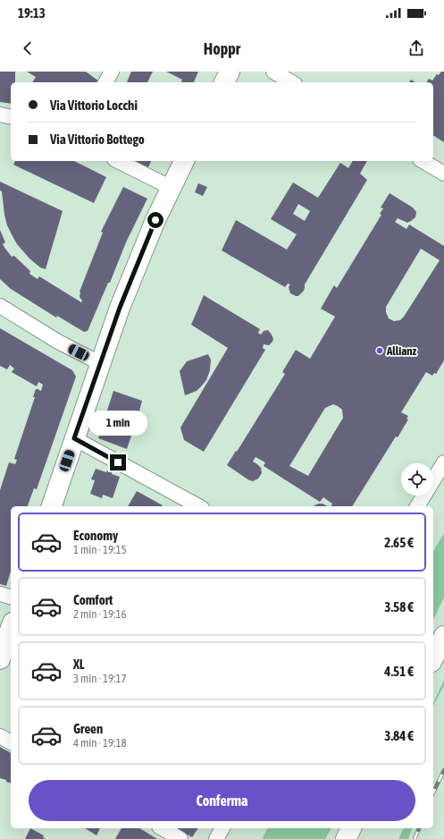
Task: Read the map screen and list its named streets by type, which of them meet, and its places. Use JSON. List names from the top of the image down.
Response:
{
  "places": ["Allianz"],
  "page": {
    "status": "19:13",
    "header": "Hoppr",
    "banner": ["Via Vittorio Locchi", "Via Vittorio Bottego"],
    "bubble": "1 min",
    "list": [
      {
        "name": "Economy",
        "note": "1 min · 19:15",
        "value": "2.65 €"
      },
      {
        "name": "Comfort",
        "note": "2 min · 19:16",
        "value": "3.58 €"
      },
      {
        "name": "XL",
        "note": "3 min · 19:17",
        "value": "4.51 €"
      },
      {
        "name": "Green",
        "note": "4 min · 19:18",
        "value": "3.84 €"
      }
    ],
    "buttons": "Conferma"
  }
}
